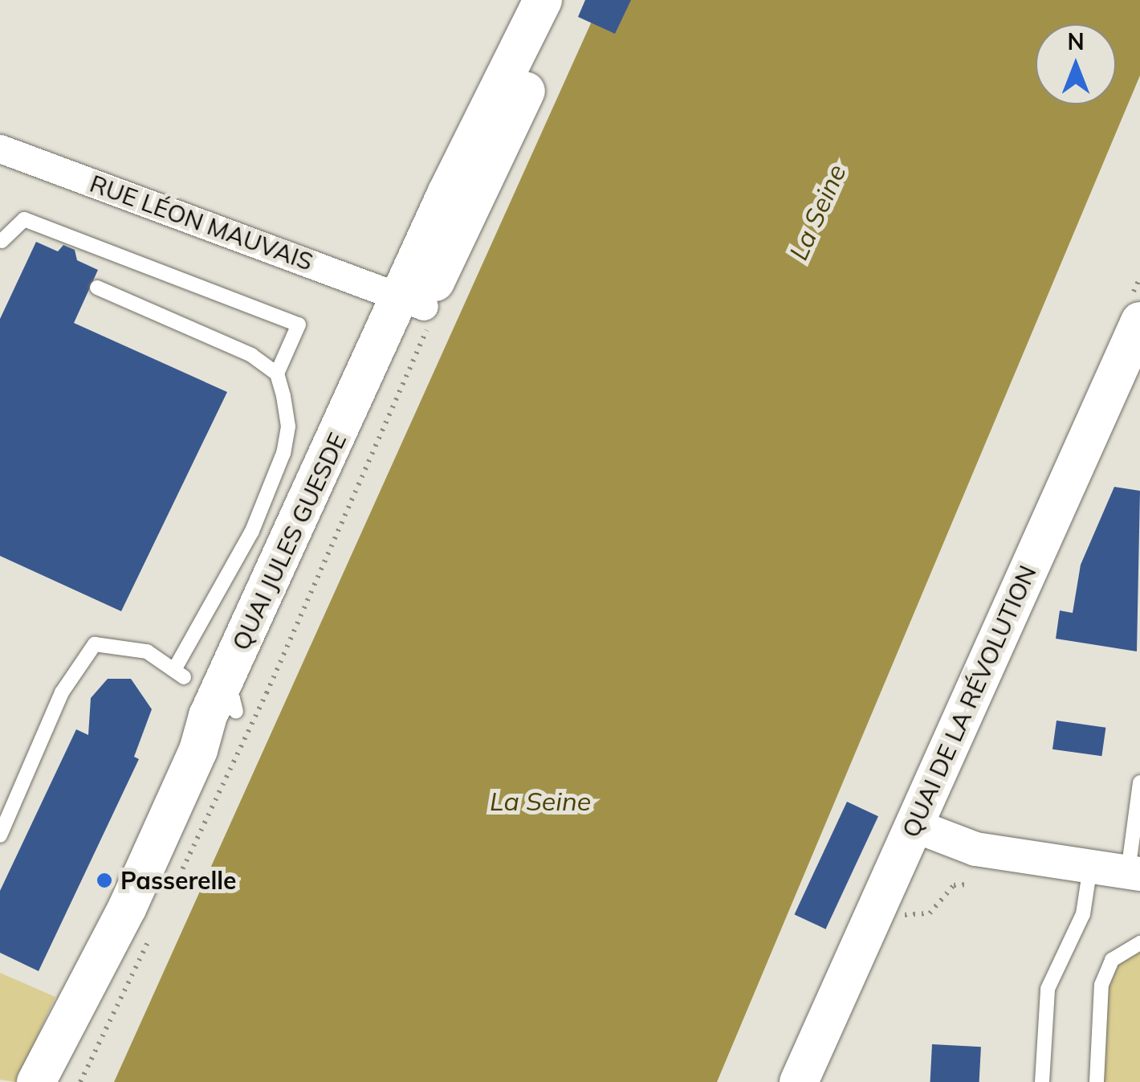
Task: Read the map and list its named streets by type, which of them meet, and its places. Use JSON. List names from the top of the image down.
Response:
{
  "streets": {
    "main road": ["QUAI JULES GUESDE", "QUAI DE LA RÉVOLUTION"],
    "street": ["RUE LÉON MAUVAIS"]
  },
  "crossings": [
    ["RUE LÉON MAUVAIS", "QUAI JULES GUESDE"]
  ],
  "water": ["La Seine"],
  "places": ["Passerelle"],
  "north": "top"
}
